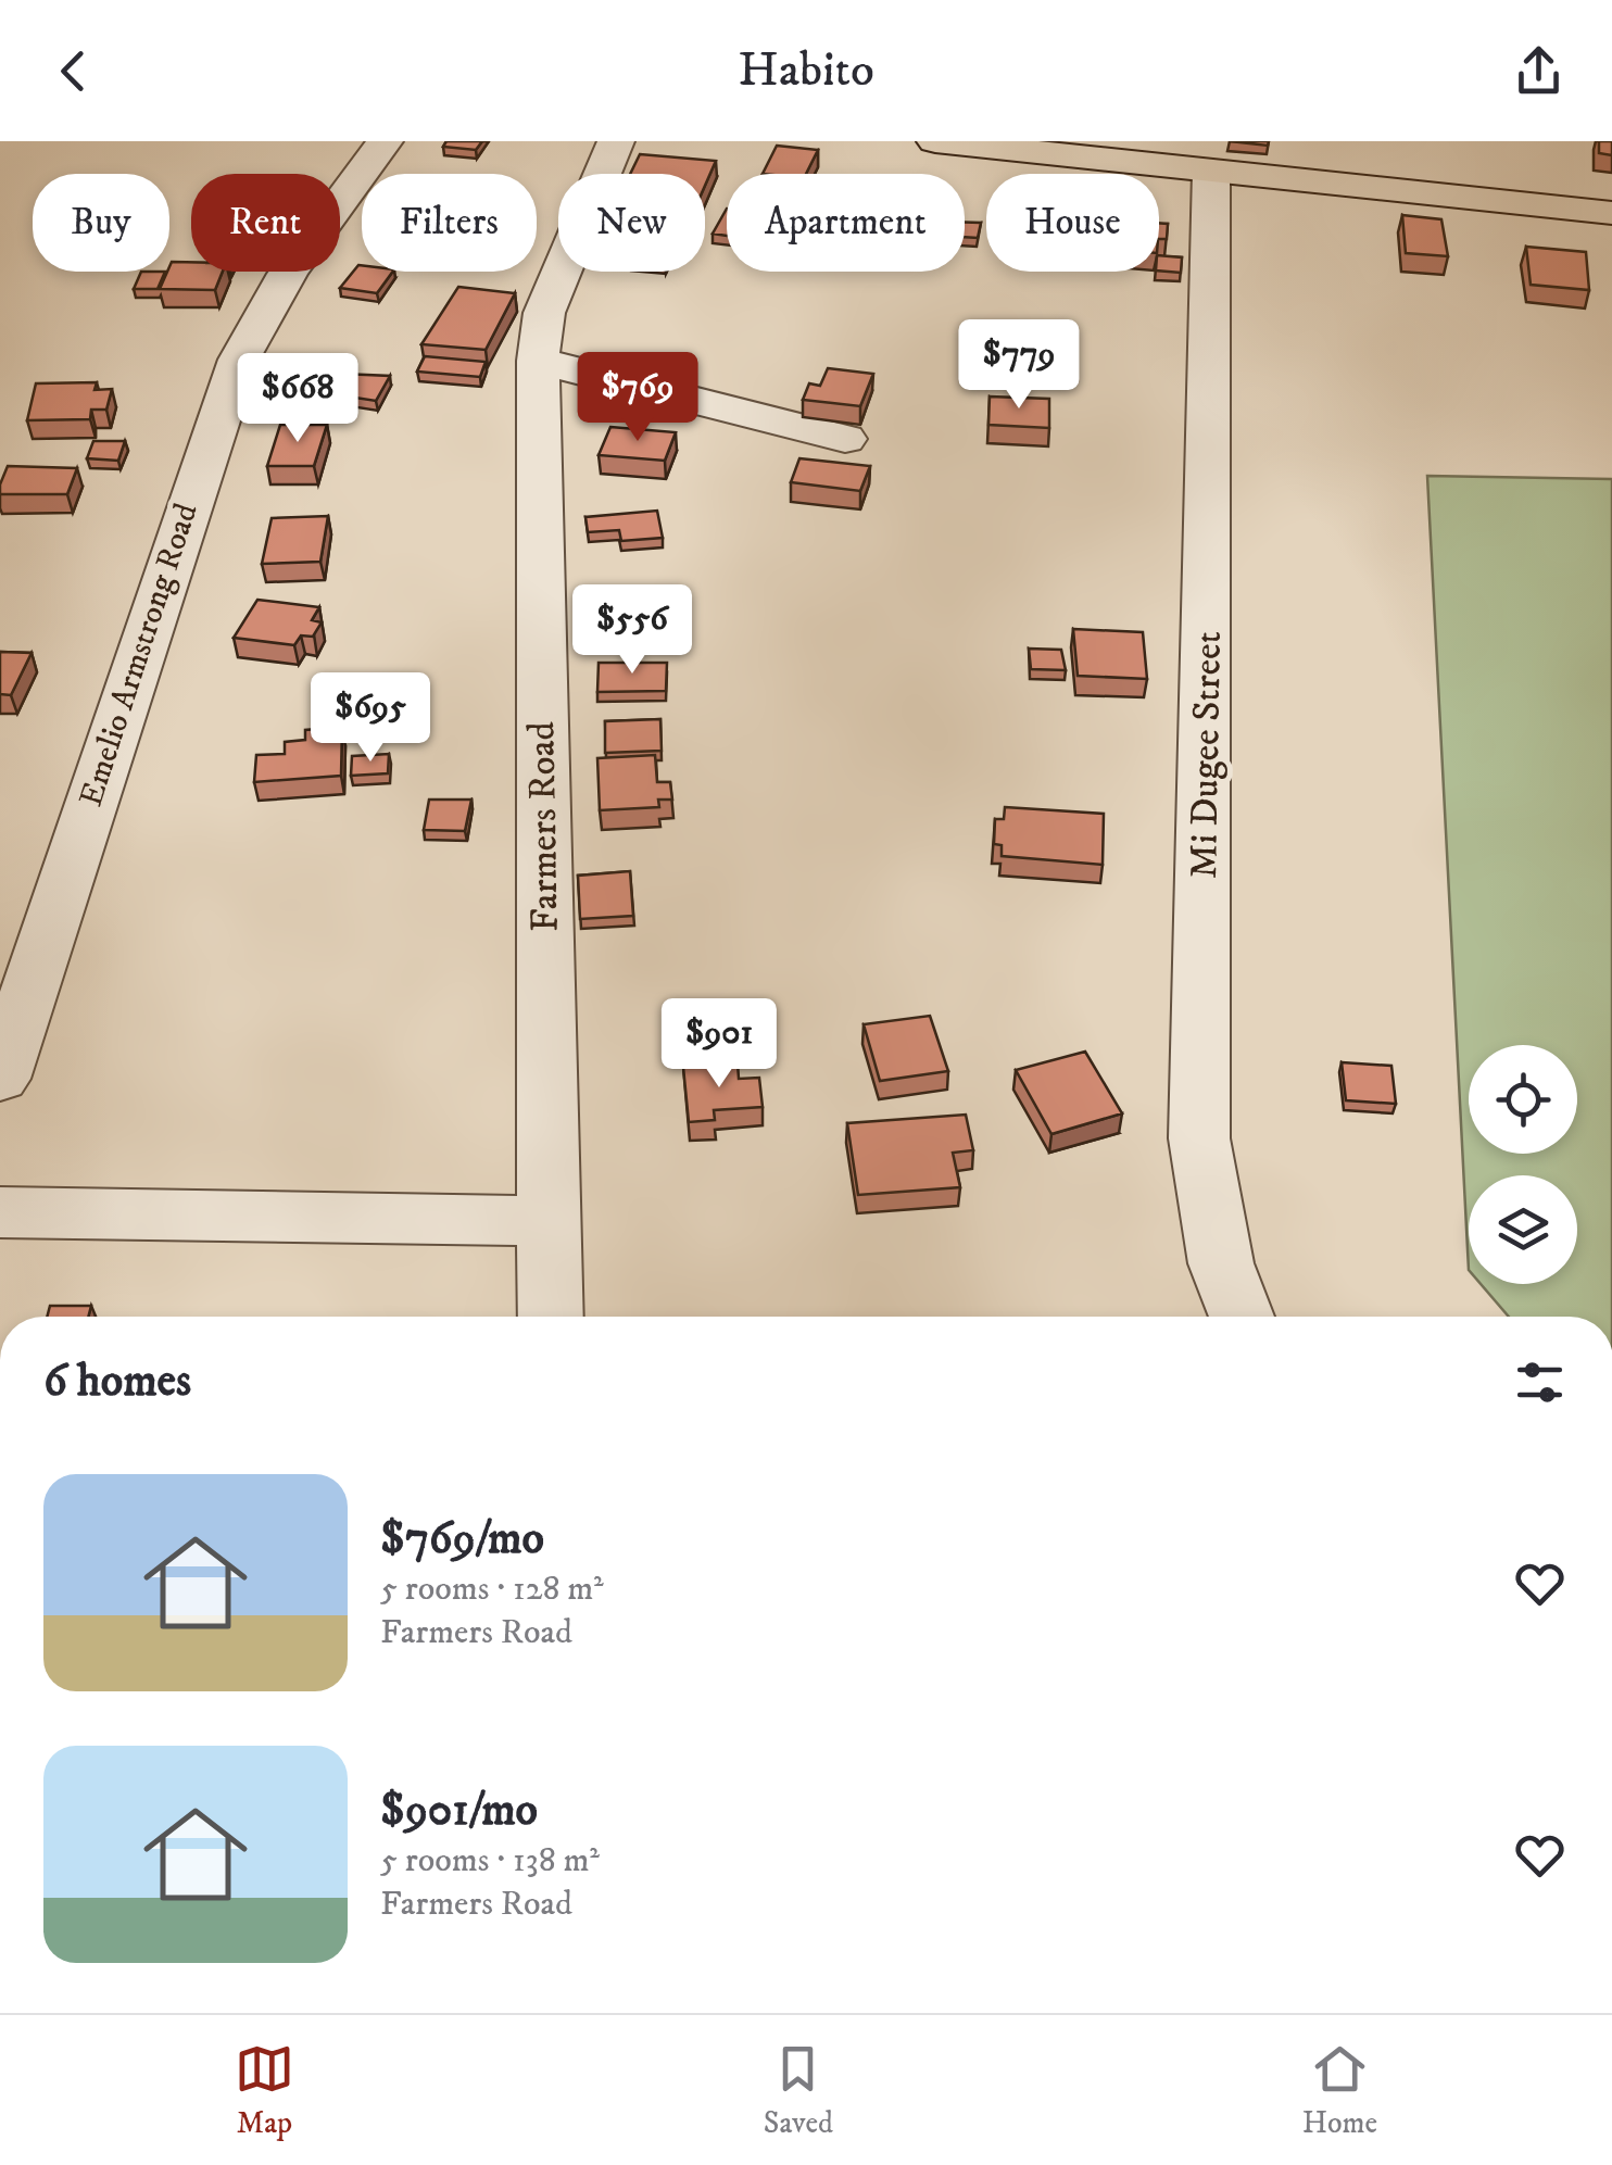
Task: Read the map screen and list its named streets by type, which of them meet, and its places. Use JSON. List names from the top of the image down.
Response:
{
  "streets": {
    "street": ["Emelio Armstrong Road", "Mi Dugee Street", "Farmers Road"]
  },
  "page": {
    "header": "Habito",
    "chip": [
      "Buy",
      "Rent",
      "Filters",
      "New",
      "Apartment",
      "House"
    ],
    "price": [
      "$779",
      "$769",
      "$668",
      "$556",
      "$695",
      "$901"
    ],
    "heading": "6 homes",
    "list": [
      {
        "name": "$769/mo",
        "note": "5 rooms · 128 m² · Farmers Road"
      },
      {
        "name": "$901/mo",
        "note": "5 rooms · 138 m² · Farmers Road"
      }
    ],
    "tabs": ["Map", "Saved", "Home"]
  }
}
